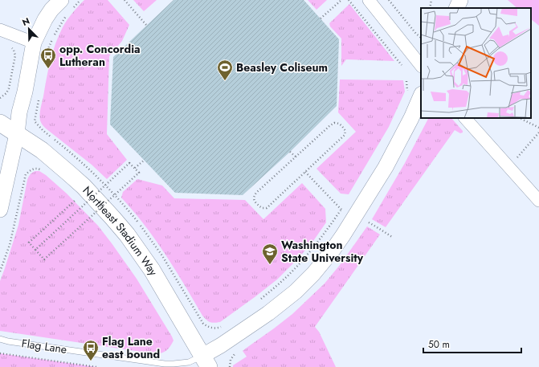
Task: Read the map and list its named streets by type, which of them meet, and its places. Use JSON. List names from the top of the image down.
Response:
{
  "streets": {
    "main road": ["Northeast Stadium Way"],
    "lane": ["Flag Lane"]
  },
  "crossings": [
    ["Northeast Stadium Way", "Flag Lane"]
  ],
  "places": {
    "bus stop": ["opp. Concordia Lutheran", "Flag Lane east bound"],
    "sports": ["Beasley Coliseum"],
    "school or university": ["Washington State University"]
  },
  "scale_bar": "50 m",
  "north": "top left"
}
